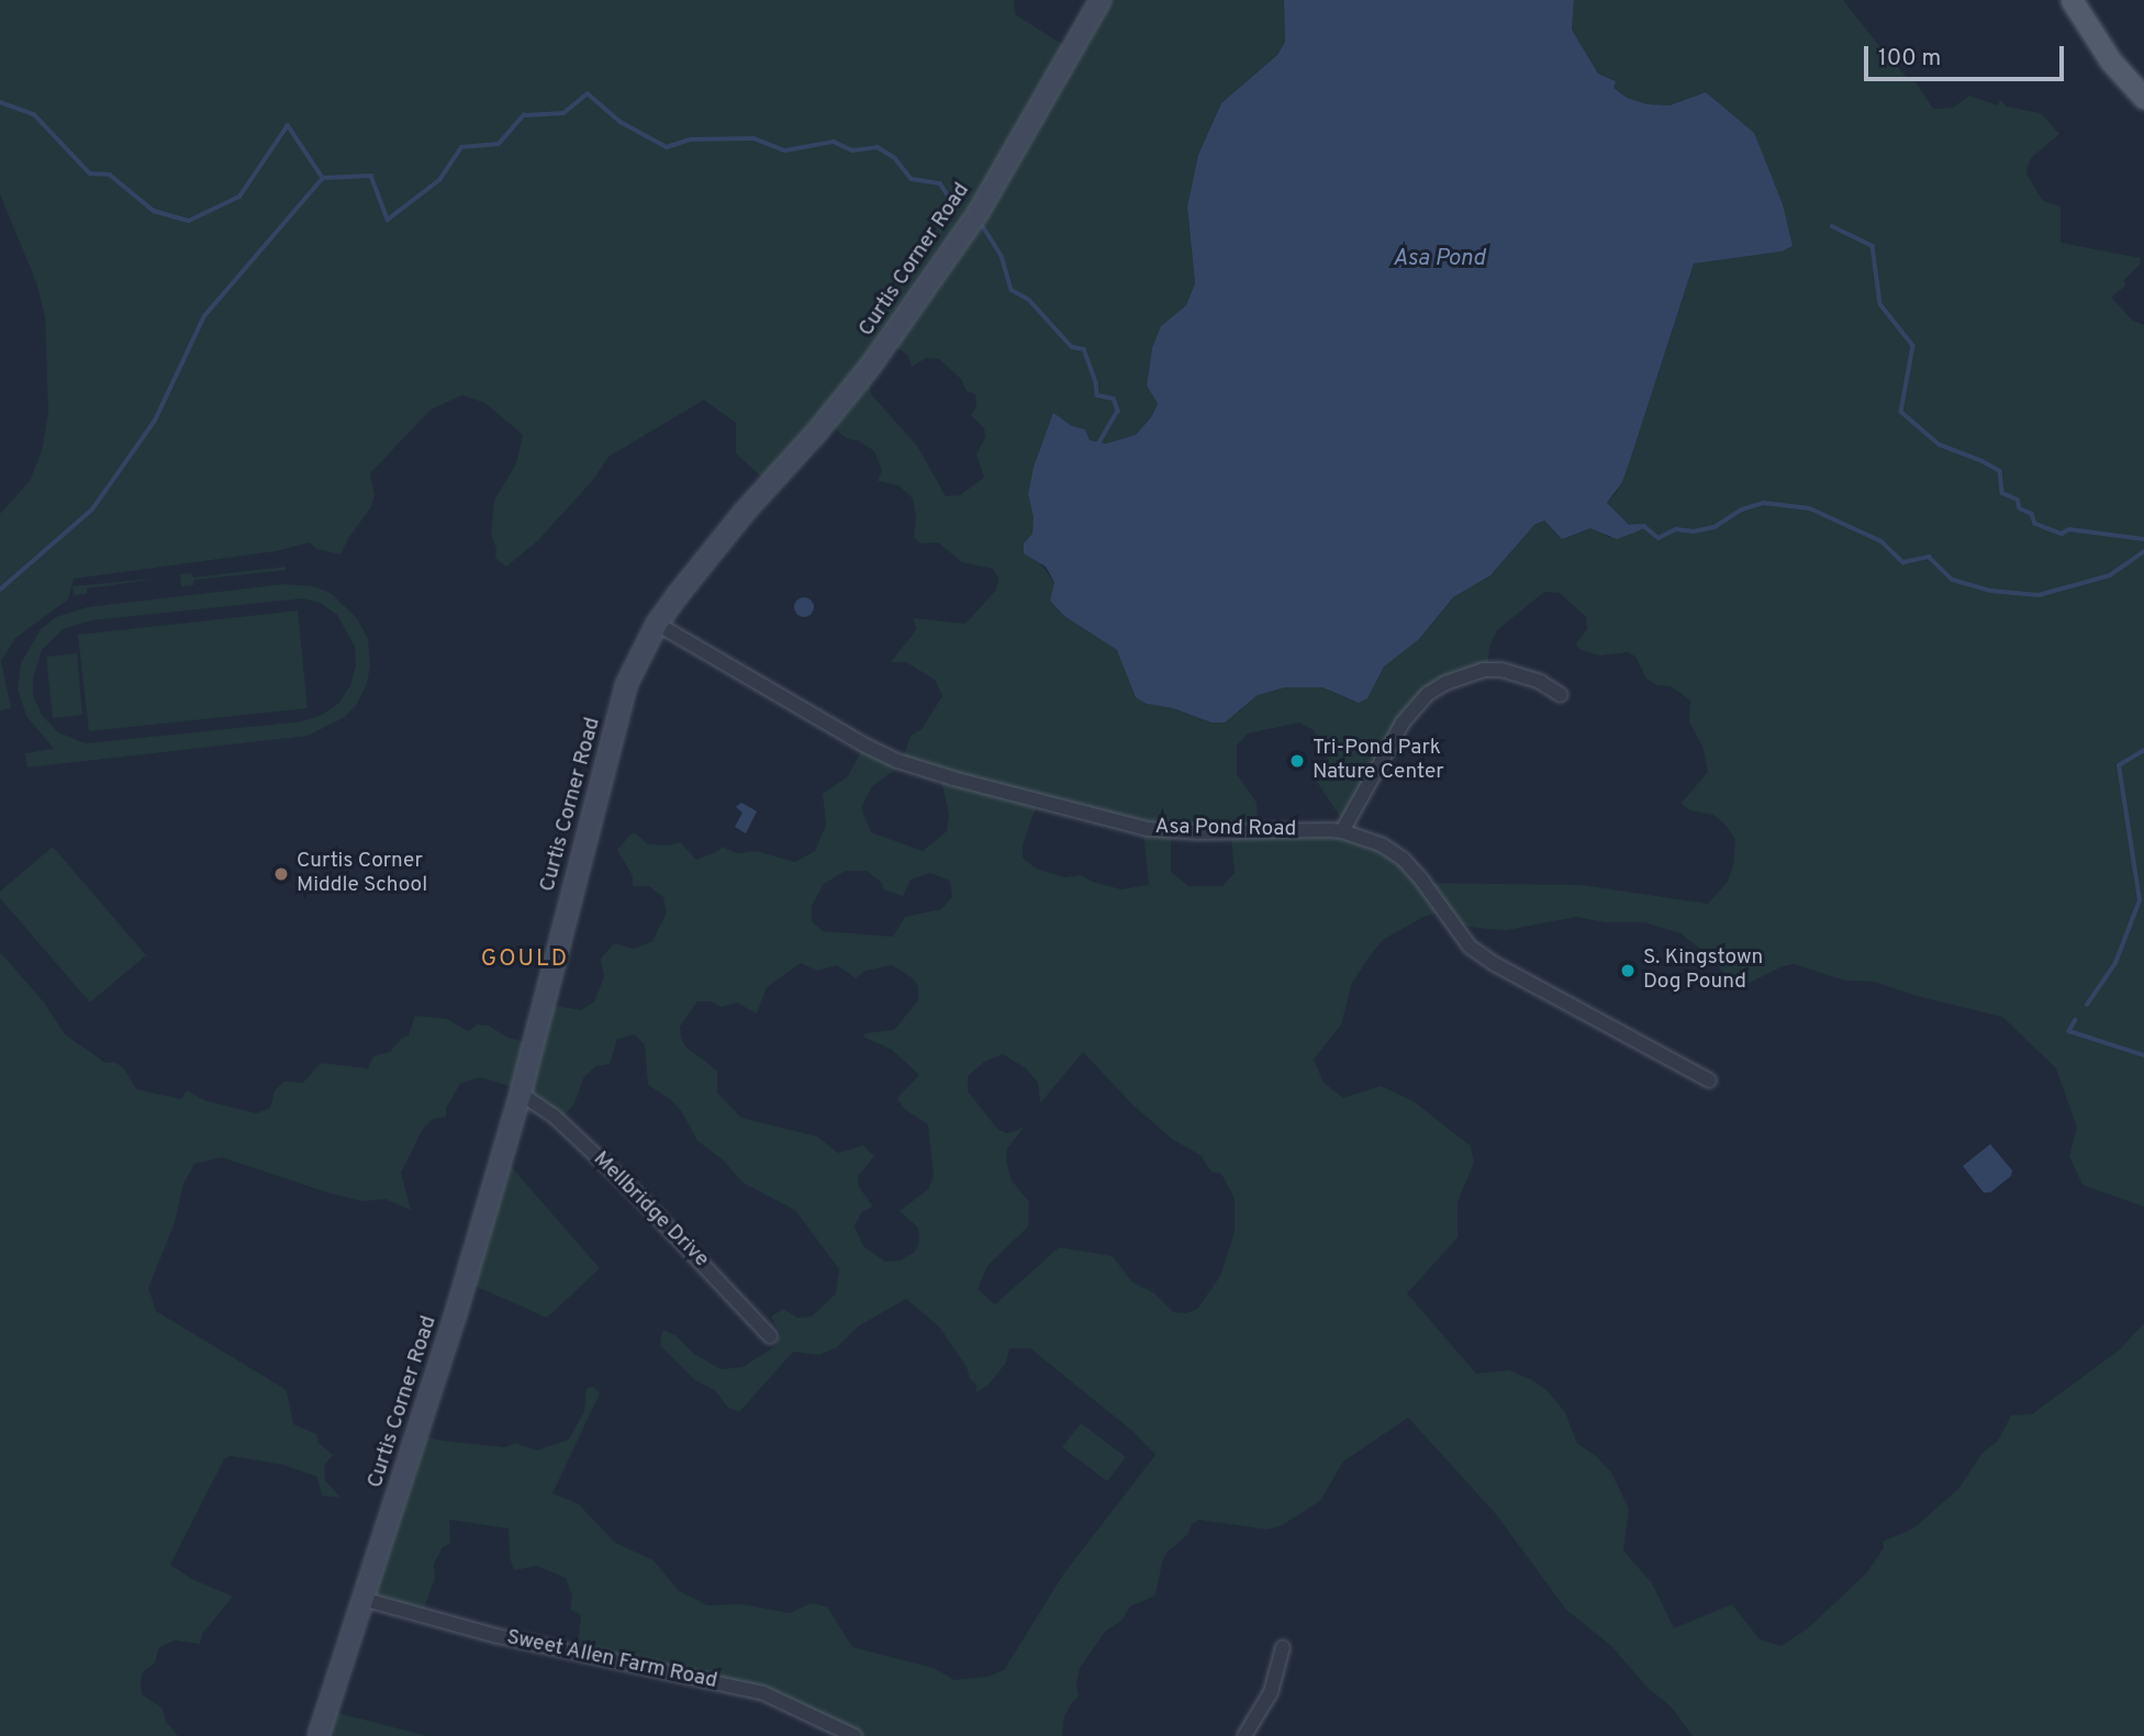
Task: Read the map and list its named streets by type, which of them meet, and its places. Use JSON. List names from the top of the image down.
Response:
{
  "streets": {
    "street": [
      "Curtis Corner Road",
      "Asa Pond Road",
      "Mellbridge Drive",
      "Sweet Allen Farm Road"
    ]
  },
  "crossings": [
    ["Curtis Corner Road", "Asa Pond Road"],
    ["Curtis Corner Road", "Mellbridge Drive"],
    ["Curtis Corner Road", "Sweet Allen Farm Road"]
  ],
  "districts": ["GOULD"],
  "water": ["Asa Pond"],
  "places": ["Tri-Pond Park Nature Center", "Curtis Corner Middle School", "S. Kingstown Dog Pound"],
  "scale_bar": "100 m"
}
